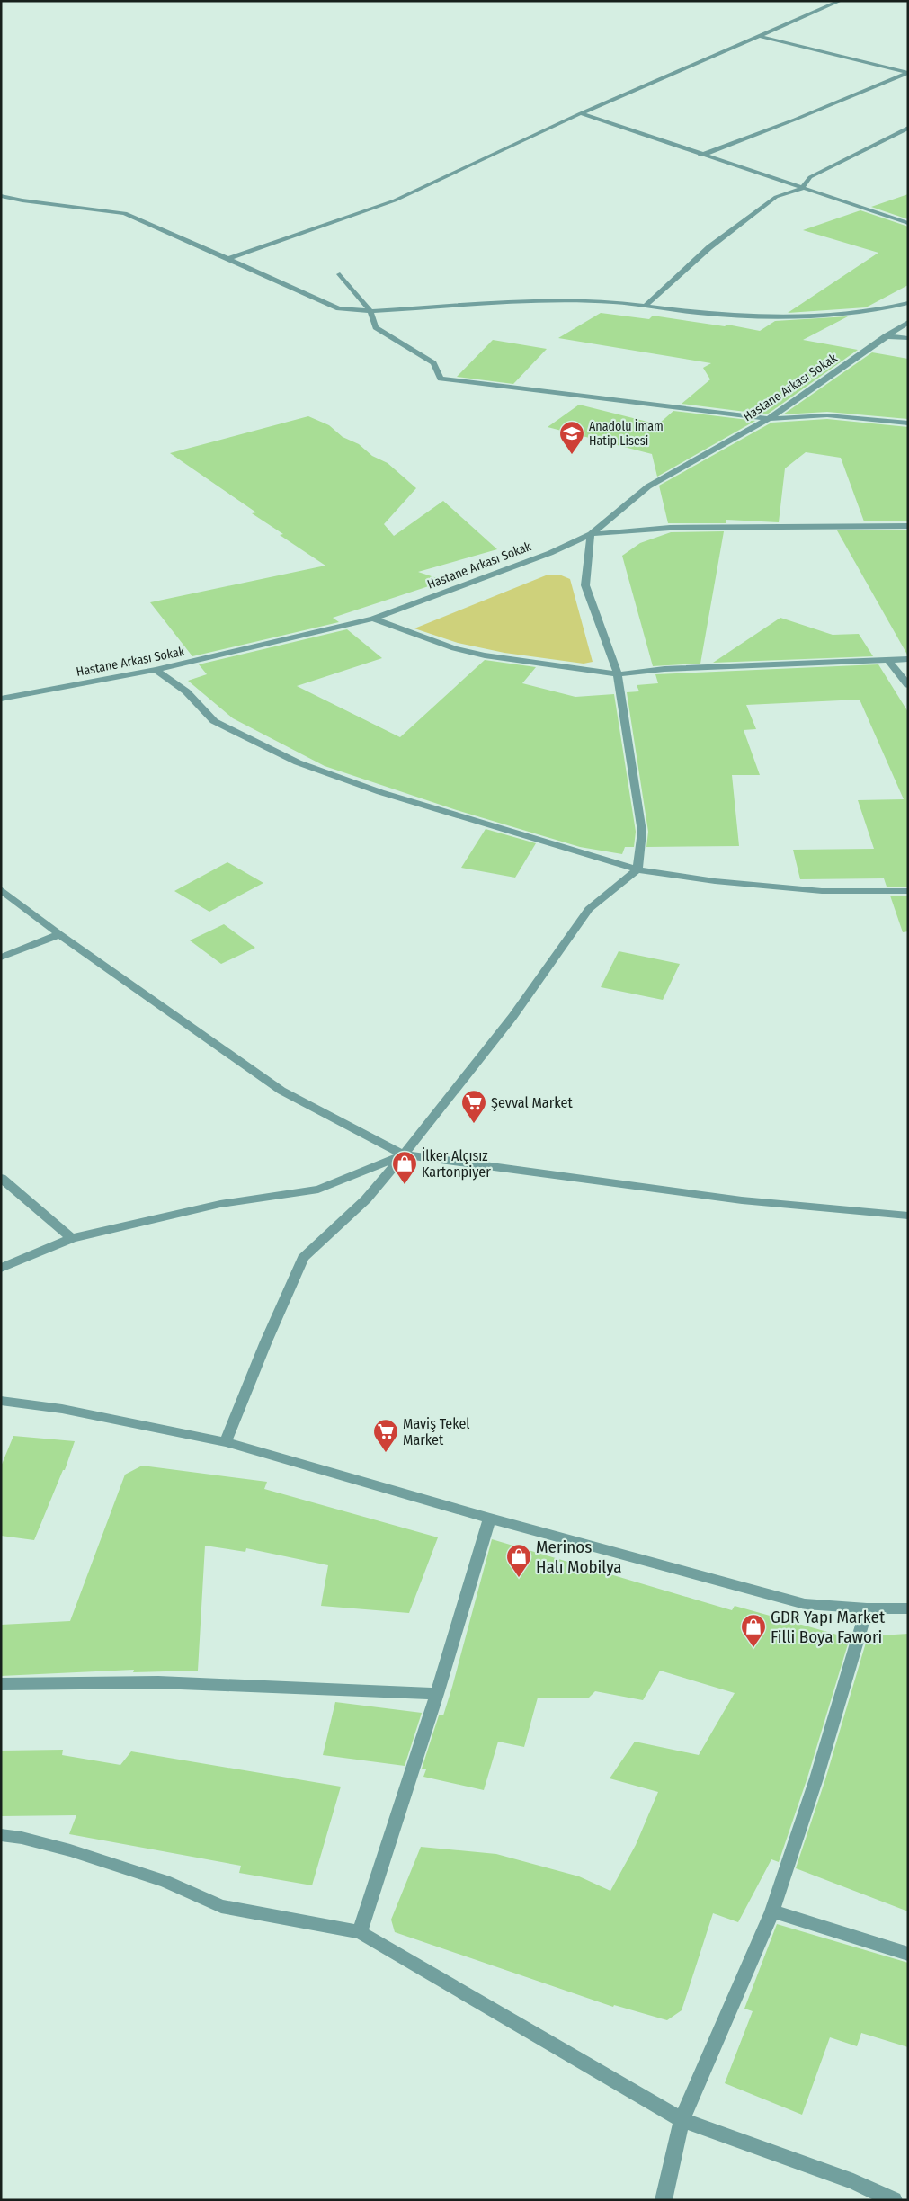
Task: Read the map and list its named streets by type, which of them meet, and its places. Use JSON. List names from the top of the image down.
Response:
{
  "streets": {
    "street": ["Hastane Arkası Sokak"]
  },
  "places": {
    "school or university": ["Anadolu İmam Hatip Lisesi"],
    "supermarket": ["Şevval Market", "Maviş Tekel Market"],
    "shop": ["İlker Alçısız Kartonpiyer", "Merinos Halı Mobilya", "GDR Yapı Market Filli Boya Fawori"]
  }
}
